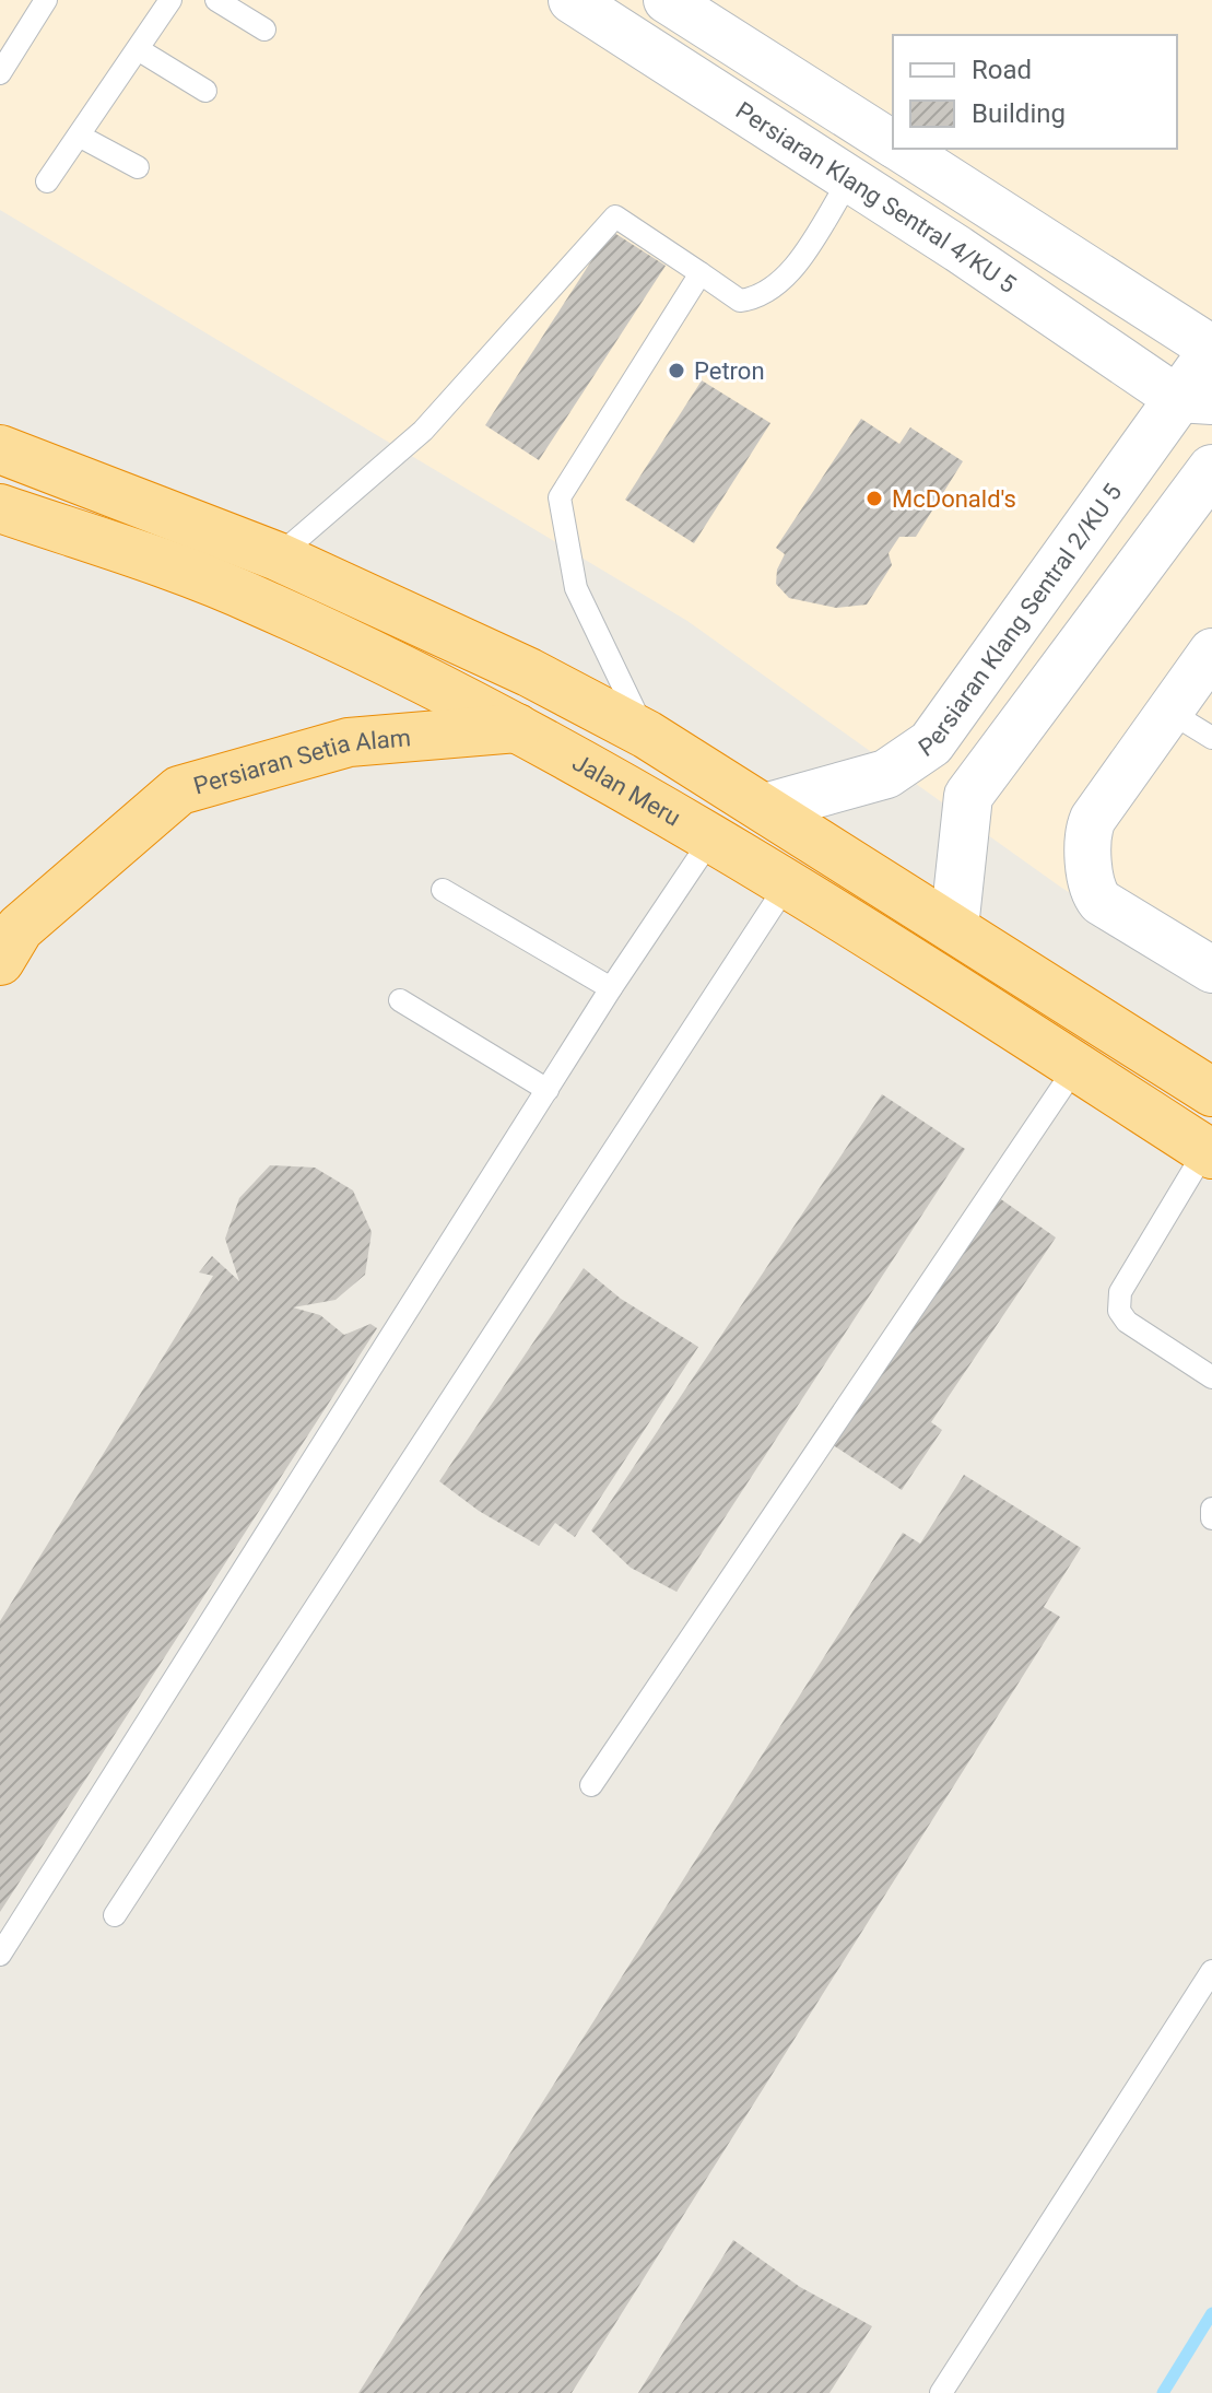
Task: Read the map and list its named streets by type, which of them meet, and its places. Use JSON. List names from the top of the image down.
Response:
{
  "streets": {
    "highway": ["Persiaran Setia Alam", "Jalan Meru"],
    "street": ["Persiaran Klang Sentral 4/KU 5", "Persiaran Klang Sentral 2/KU 5"]
  },
  "crossings": [
    ["Persiaran Klang Sentral 4/KU 5", "Persiaran Klang Sentral 2/KU 5"],
    ["Persiaran Setia Alam", "Jalan Meru"]
  ],
  "places": ["Petron", "McDonald's"],
  "legend": ["Road", "Building"]
}
